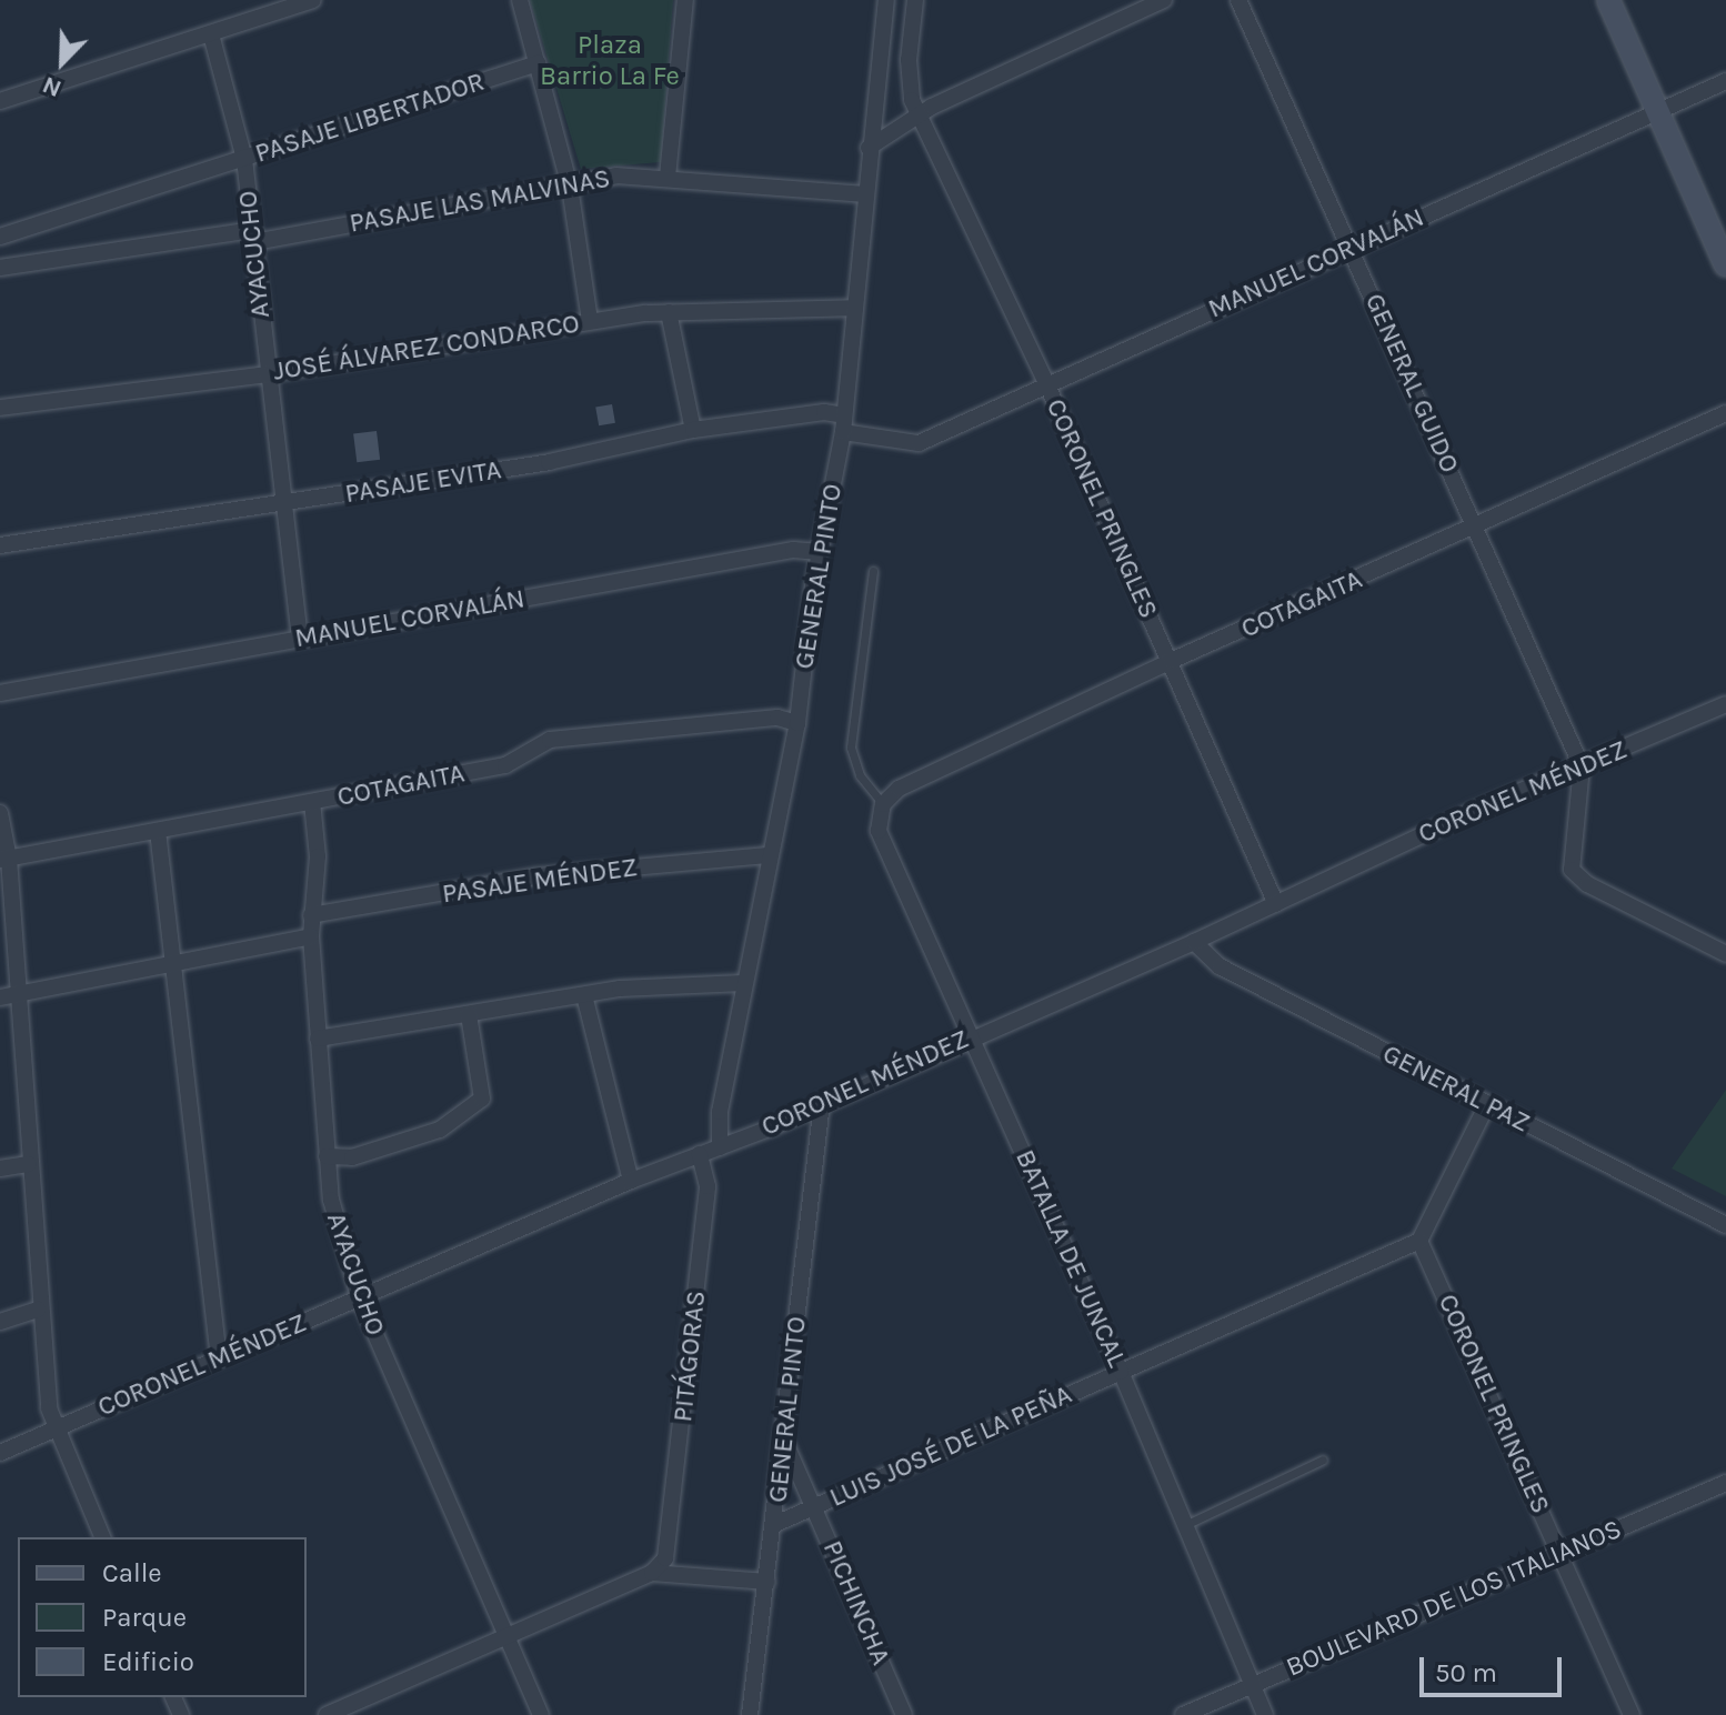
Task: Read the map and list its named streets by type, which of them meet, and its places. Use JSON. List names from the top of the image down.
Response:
{
  "streets": {
    "street": [
      "PASAJE LIBERTADOR",
      "PASAJE LAS MALVINAS",
      "AYACUCHO",
      "MANUEL CORVALÁN",
      "JOSÉ ÁLVAREZ CONDARCO",
      "GENERAL GUIDO",
      "PASAJE EVITA",
      "CORONEL PRINGLES",
      "GENERAL PINTO",
      "COTAGAITA",
      "CORONEL MÉNDEZ",
      "PASAJE MÉNDEZ",
      "GENERAL PAZ",
      "BATALLA DE JUNCAL",
      "PITÁGORAS",
      "LUIS JOSÉ DE LA PEÑA",
      "BOULEVARD DE LOS ITALIANOS",
      "PICHINCHA"
    ]
  },
  "crossings": [
    ["PASAJE LIBERTADOR", "AYACUCHO"],
    ["PASAJE LAS MALVINAS", "AYACUCHO"],
    ["PASAJE LAS MALVINAS", "GENERAL PINTO"],
    ["AYACUCHO", "MANUEL CORVALÁN"],
    ["AYACUCHO", "JOSÉ ÁLVAREZ CONDARCO"],
    ["AYACUCHO", "PASAJE EVITA"],
    ["AYACUCHO", "COTAGAITA"],
    ["AYACUCHO", "CORONEL MÉNDEZ"],
    ["AYACUCHO", "PASAJE MÉNDEZ"],
    ["MANUEL CORVALÁN", "GENERAL GUIDO"],
    ["MANUEL CORVALÁN", "PASAJE EVITA"],
    ["MANUEL CORVALÁN", "CORONEL PRINGLES"],
    ["MANUEL CORVALÁN", "GENERAL PINTO"],
    ["JOSÉ ÁLVAREZ CONDARCO", "GENERAL PINTO"],
    ["GENERAL GUIDO", "COTAGAITA"],
    ["GENERAL GUIDO", "CORONEL MÉNDEZ"],
    ["PASAJE EVITA", "GENERAL PINTO"],
    ["CORONEL PRINGLES", "COTAGAITA"],
    ["CORONEL PRINGLES", "CORONEL MÉNDEZ"],
    ["CORONEL PRINGLES", "LUIS JOSÉ DE LA PEÑA"],
    ["CORONEL PRINGLES", "BOULEVARD DE LOS ITALIANOS"],
    ["GENERAL PINTO", "COTAGAITA"],
    ["GENERAL PINTO", "CORONEL MÉNDEZ"],
    ["GENERAL PINTO", "PASAJE MÉNDEZ"],
    ["GENERAL PINTO", "LUIS JOSÉ DE LA PEÑA"],
    ["GENERAL PINTO", "PICHINCHA"],
    ["COTAGAITA", "BATALLA DE JUNCAL"],
    ["CORONEL MÉNDEZ", "GENERAL PAZ"],
    ["CORONEL MÉNDEZ", "BATALLA DE JUNCAL"],
    ["CORONEL MÉNDEZ", "PITÁGORAS"],
    ["BATALLA DE JUNCAL", "LUIS JOSÉ DE LA PEÑA"],
    ["BATALLA DE JUNCAL", "BOULEVARD DE LOS ITALIANOS"],
    ["LUIS JOSÉ DE LA PEÑA", "PICHINCHA"]
  ],
  "parks": ["Plaza Barrio La Fe"],
  "legend": ["Calle", "Parque", "Edificio"],
  "scale_bar": "50 m",
  "north": "bottom left"
}
